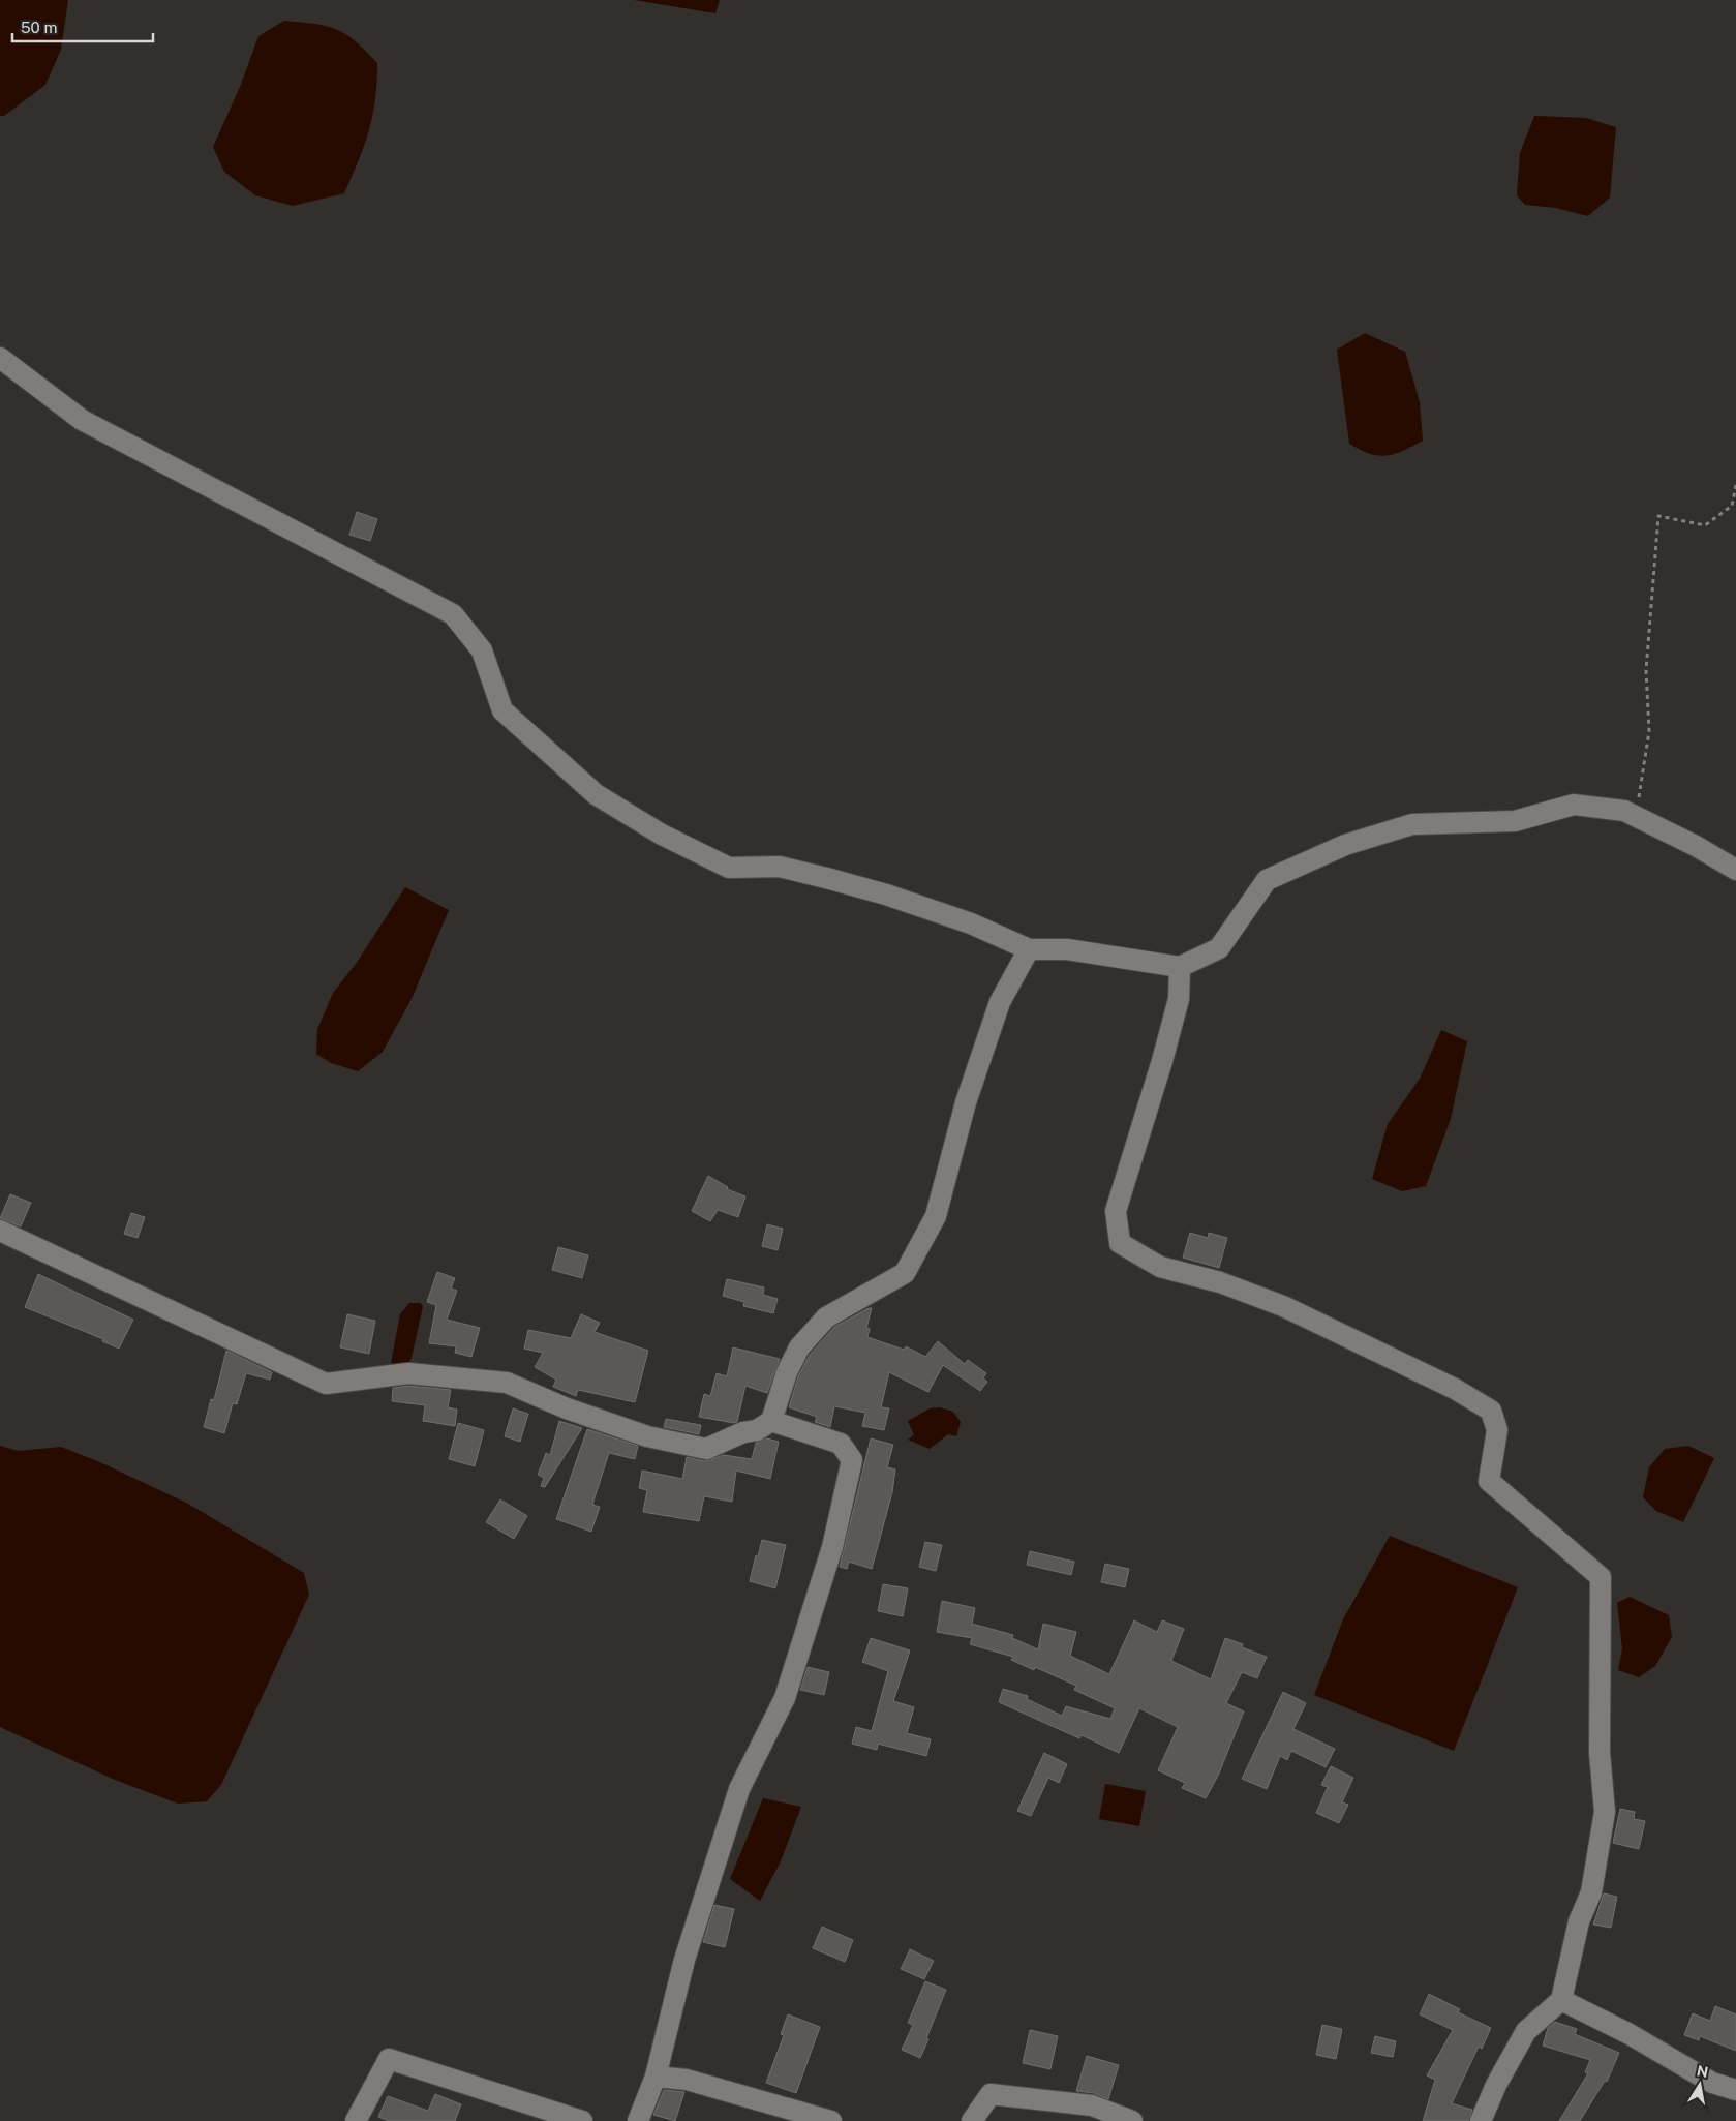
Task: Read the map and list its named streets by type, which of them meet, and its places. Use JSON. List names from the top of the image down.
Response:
{
  "scale_bar": "50 m",
  "north": "top"
}
